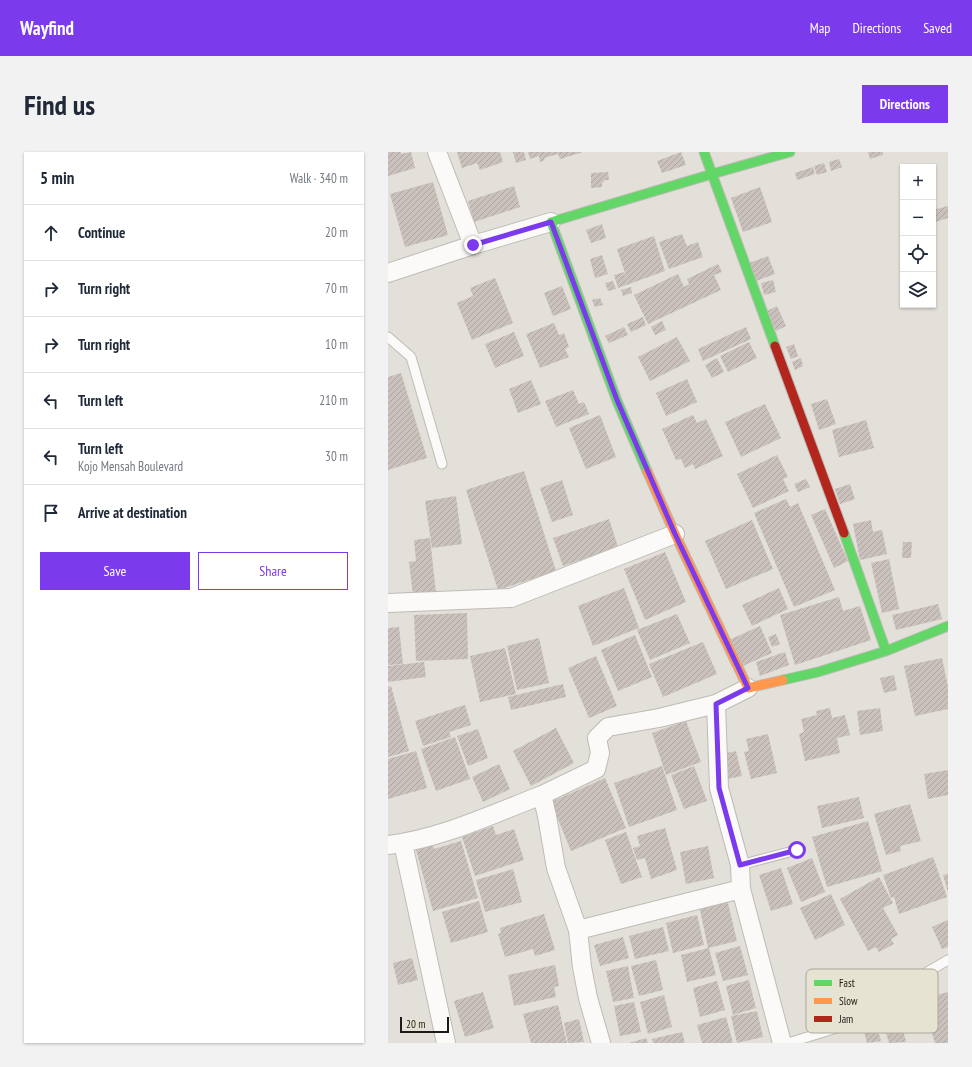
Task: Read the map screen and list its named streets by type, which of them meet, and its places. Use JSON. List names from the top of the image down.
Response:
{
  "legend": ["Fast", "Slow", "Jam"],
  "scale_bar": "20 m",
  "page": {
    "header": "Wayfind",
    "nav": ["Map", "Directions", "Saved"],
    "buttons": [
      "Directions",
      ["Save", "Share"]
    ],
    "title": "Find us",
    "heading": ["5 min", "Walk · 340 m"],
    "map_buttons": ["+", "−"],
    "list": [
      ["Continue", "20 m"],
      ["Turn right", "70 m"],
      ["Turn right", "10 m"],
      ["Turn left", "210 m"],
      ["Turn left", "Kojo Mensah Boulevard", "30 m"],
      "Arrive at destination"
    ],
    "scale": "20 m"
  }
}
